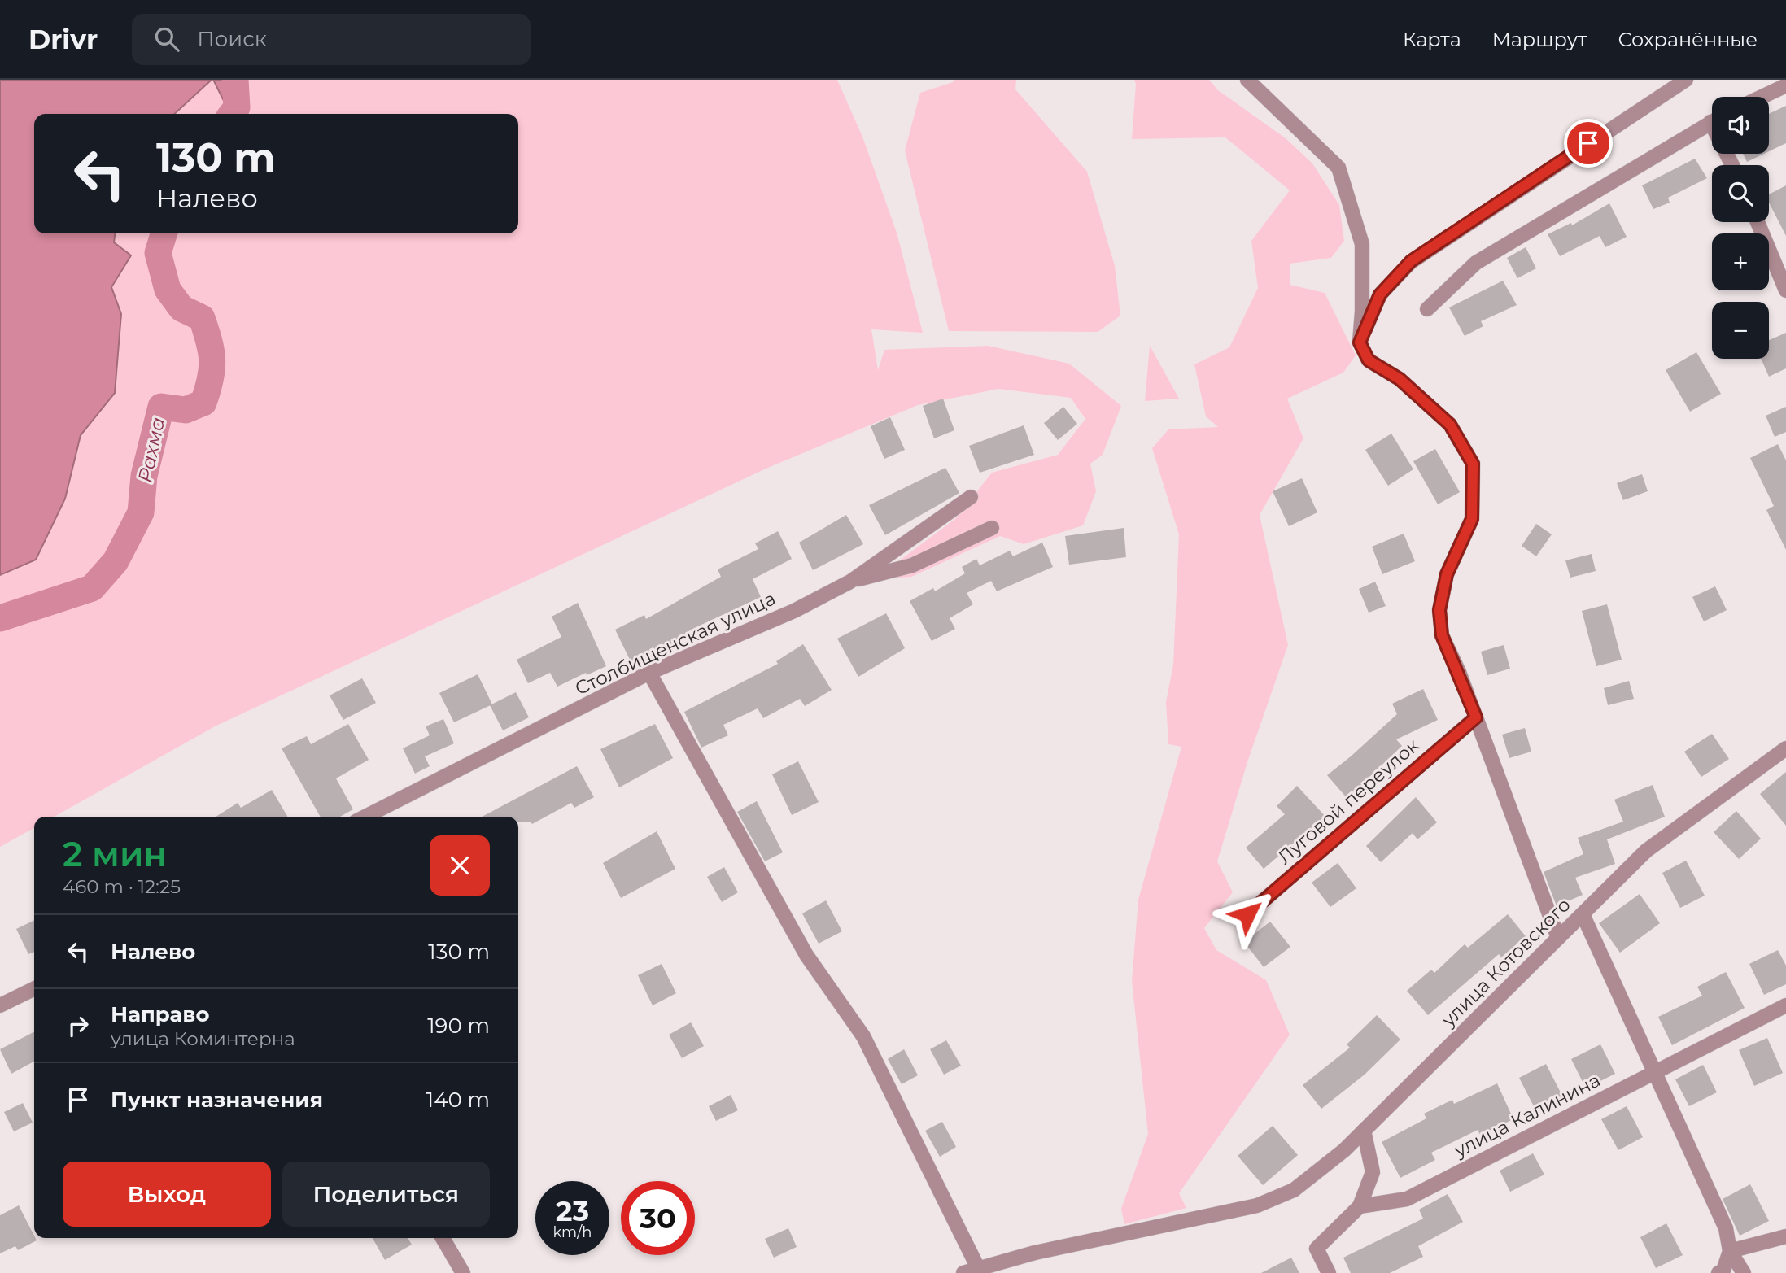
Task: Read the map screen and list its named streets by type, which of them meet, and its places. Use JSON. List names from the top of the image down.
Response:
{
  "streets": {
    "street": [
      "Столбищенская улица",
      "Луговой переулок",
      "улица Котовского",
      "улица Калинина"
    ]
  },
  "water": ["Рахма"],
  "page": {
    "header": "Drivr",
    "search": "Поиск",
    "nav": ["Карта", "Маршрут", "Сохранённые"],
    "map_buttons": ["+", "−"],
    "turn": ["130 m", "Налево"],
    "heading": ["2 мин", "460 m · 12:25"],
    "list": [
      {
        "name": "Налево",
        "value": "130 m"
      },
      {
        "name": "Направо",
        "note": "улица Коминтерна",
        "value": "190 m"
      },
      {
        "name": "Пункт назначения",
        "value": "140 m"
      }
    ],
    "buttons": ["Выход", "Поделиться"],
    "speed": "23 km/h",
    "limit": "30"
  }
}
